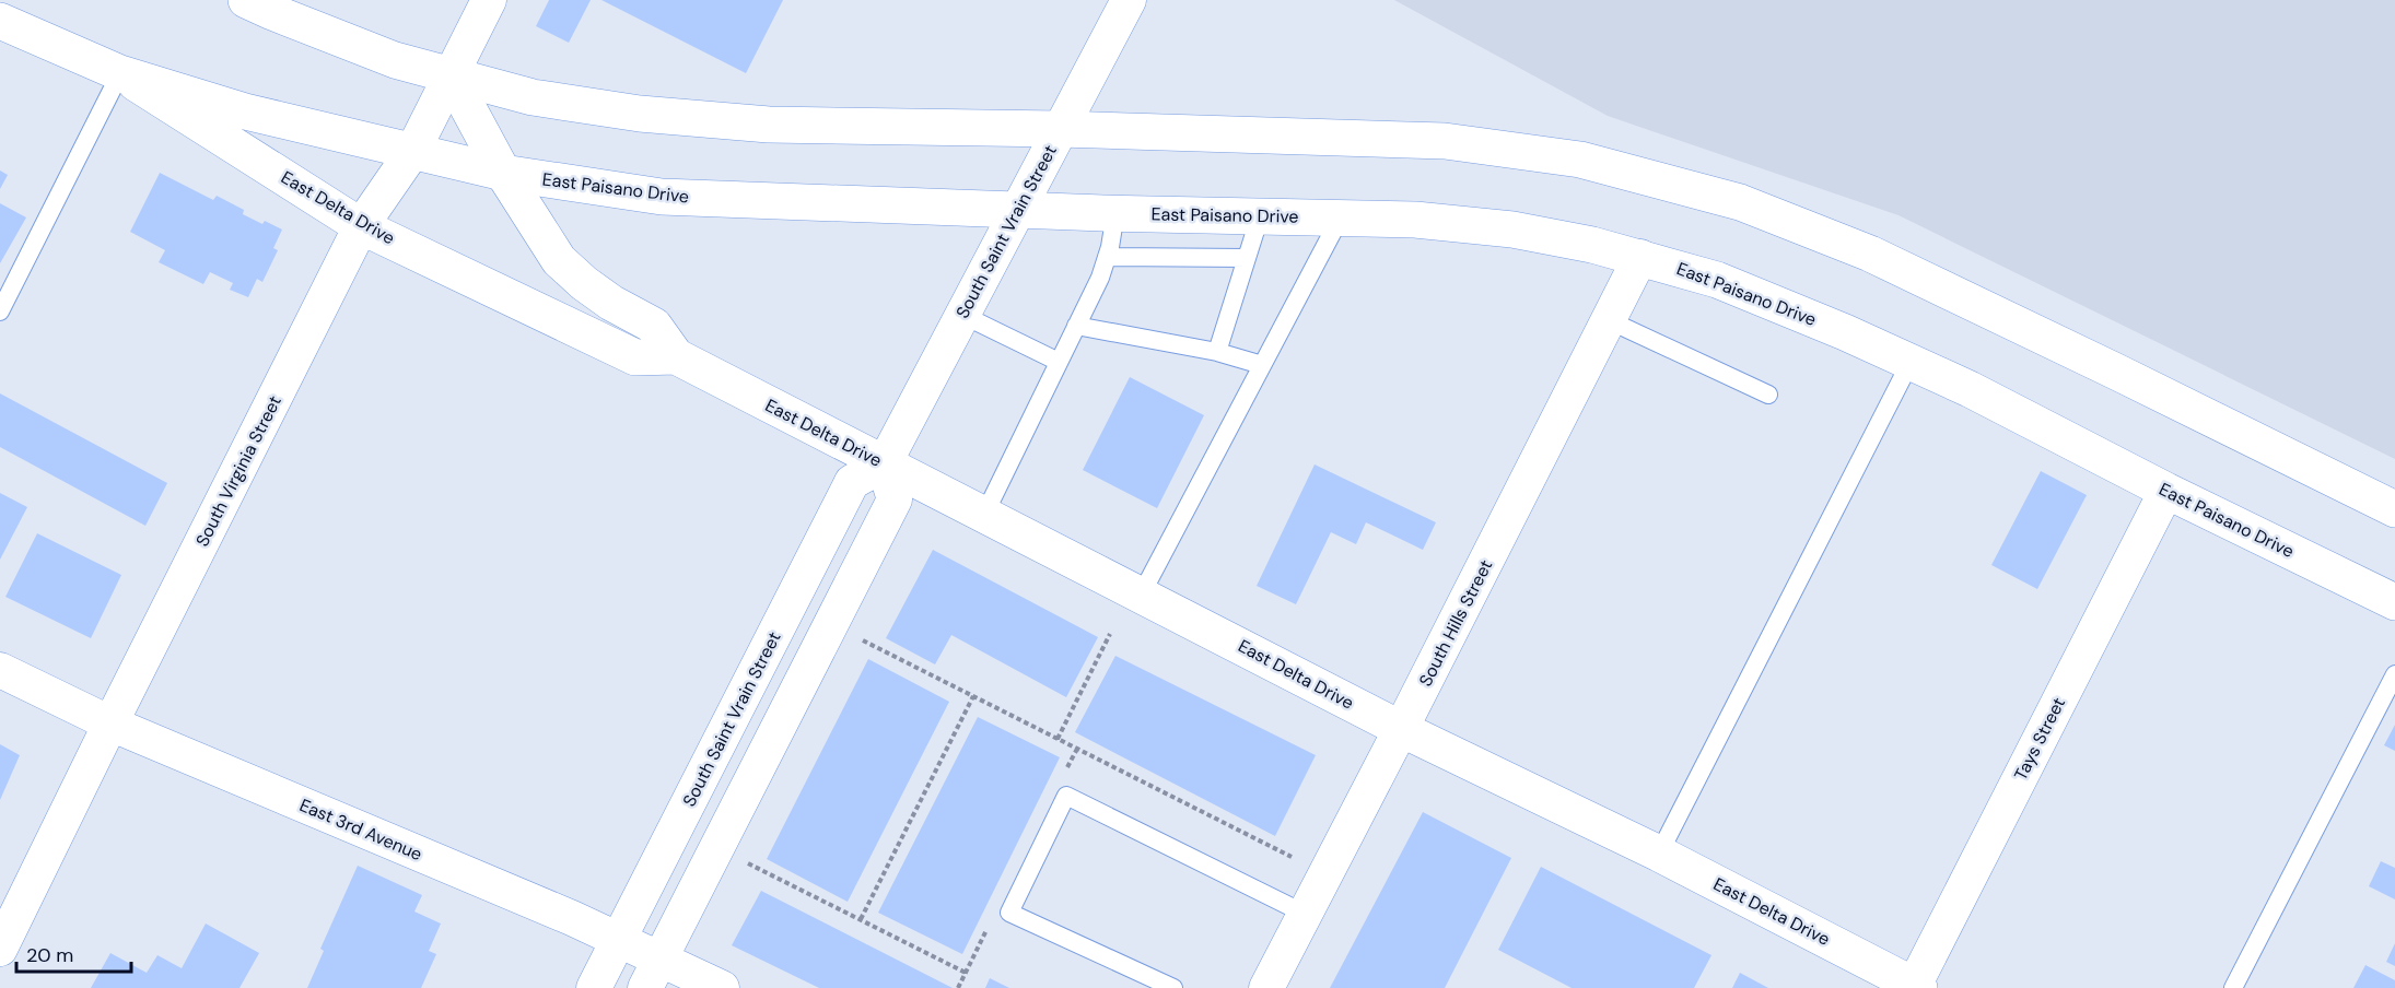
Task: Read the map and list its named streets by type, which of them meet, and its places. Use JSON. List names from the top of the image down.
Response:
{
  "streets": {
    "main road": ["East Paisano Drive", "East Delta Drive"],
    "street": [
      "South Saint Vrain Street",
      "South Virginia Street",
      "South Hills Street",
      "Tays Street",
      "East 3rd Avenue"
    ]
  },
  "crossings": [
    ["East Paisano Drive", "East Delta Drive"],
    ["East Paisano Drive", "South Saint Vrain Street"],
    ["East Paisano Drive", "South Virginia Street"],
    ["East Paisano Drive", "South Hills Street"],
    ["East Paisano Drive", "Tays Street"],
    ["East Delta Drive", "South Saint Vrain Street"],
    ["East Delta Drive", "South Virginia Street"],
    ["East Delta Drive", "South Hills Street"],
    ["East Delta Drive", "Tays Street"],
    ["South Saint Vrain Street", "East 3rd Avenue"],
    ["South Virginia Street", "East 3rd Avenue"]
  ],
  "scale_bar": "20 m"
}
